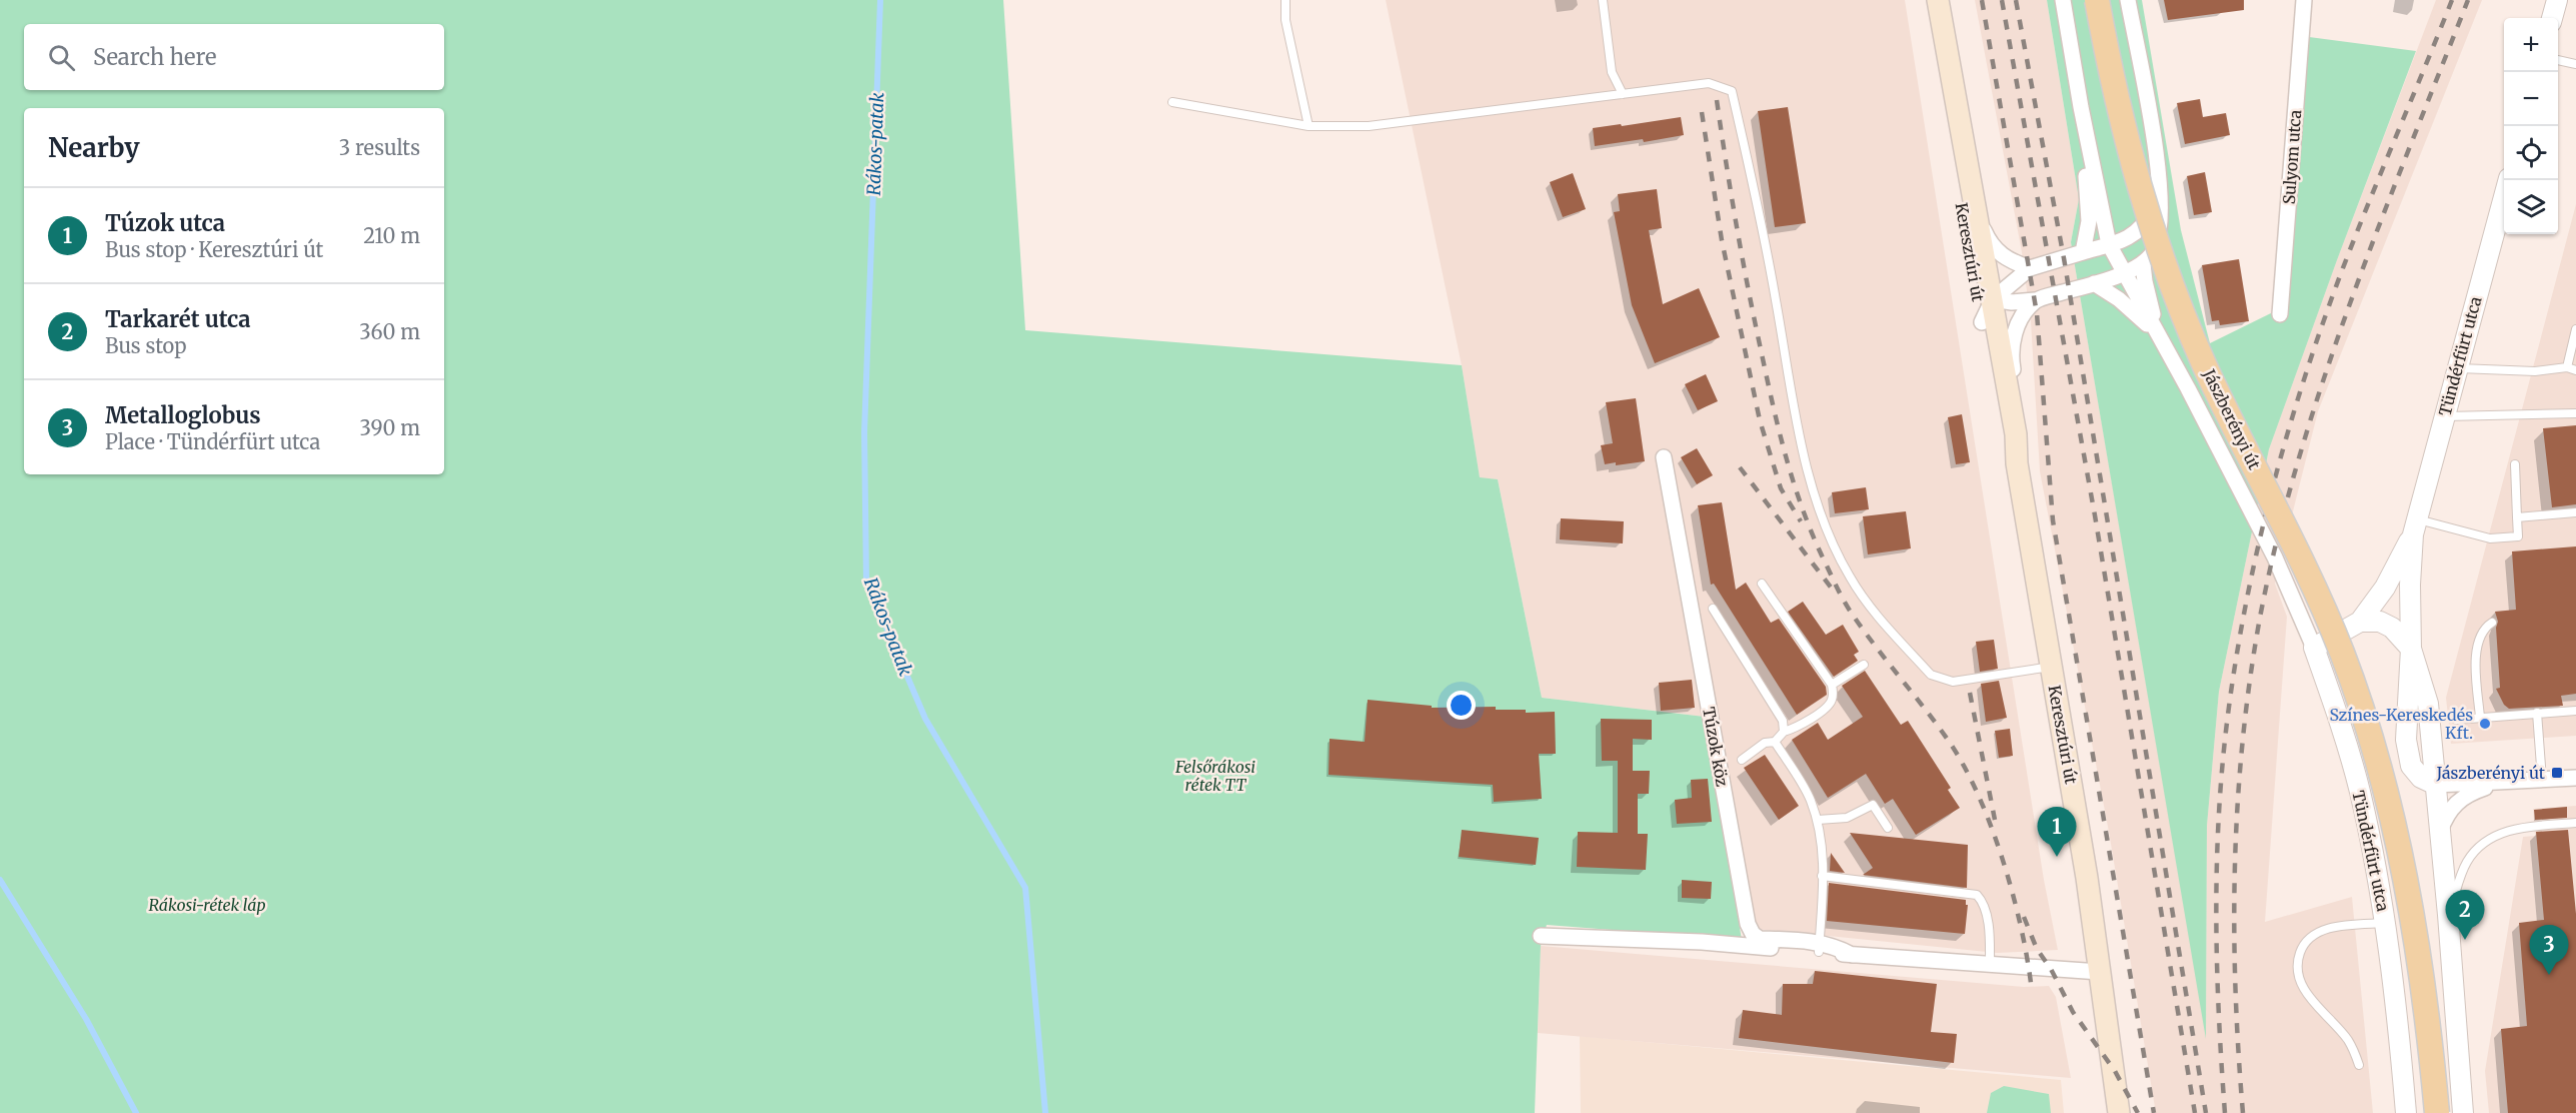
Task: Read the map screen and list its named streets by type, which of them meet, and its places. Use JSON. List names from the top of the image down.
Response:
{
  "streets": {
    "main road": ["Keresztúri út", "Jászberényi út"],
    "street": ["Sulyom utca", "Tündérfürt utca", "Túzok köz"]
  },
  "crossings": [
    ["Tündérfürt utca", "Jászberényi út"]
  ],
  "water": ["Rákos-patak"],
  "parks": ["Felsőrákosi rétek TT", "Rákosi-rétek láp"],
  "places": {
    "other": ["Színes-Kereskedés Kft."],
    "transit": ["Jászberényi út"]
  },
  "page": {
    "map_buttons": ["+", "−"],
    "search": "Search here",
    "heading": ["Nearby", "3 results"],
    "list": [
      {
        "mark": "1",
        "name": "Túzok utca",
        "note": "Bus stop · Keresztúri út",
        "value": "210 m"
      },
      {
        "mark": "2",
        "name": "Tarkarét utca",
        "note": "Bus stop",
        "value": "360 m"
      },
      {
        "mark": "3",
        "name": "Metalloglobus",
        "note": "Place · Tündérfürt utca",
        "value": "390 m"
      }
    ],
    "pins": ["1", "2", "3"]
  }
}
